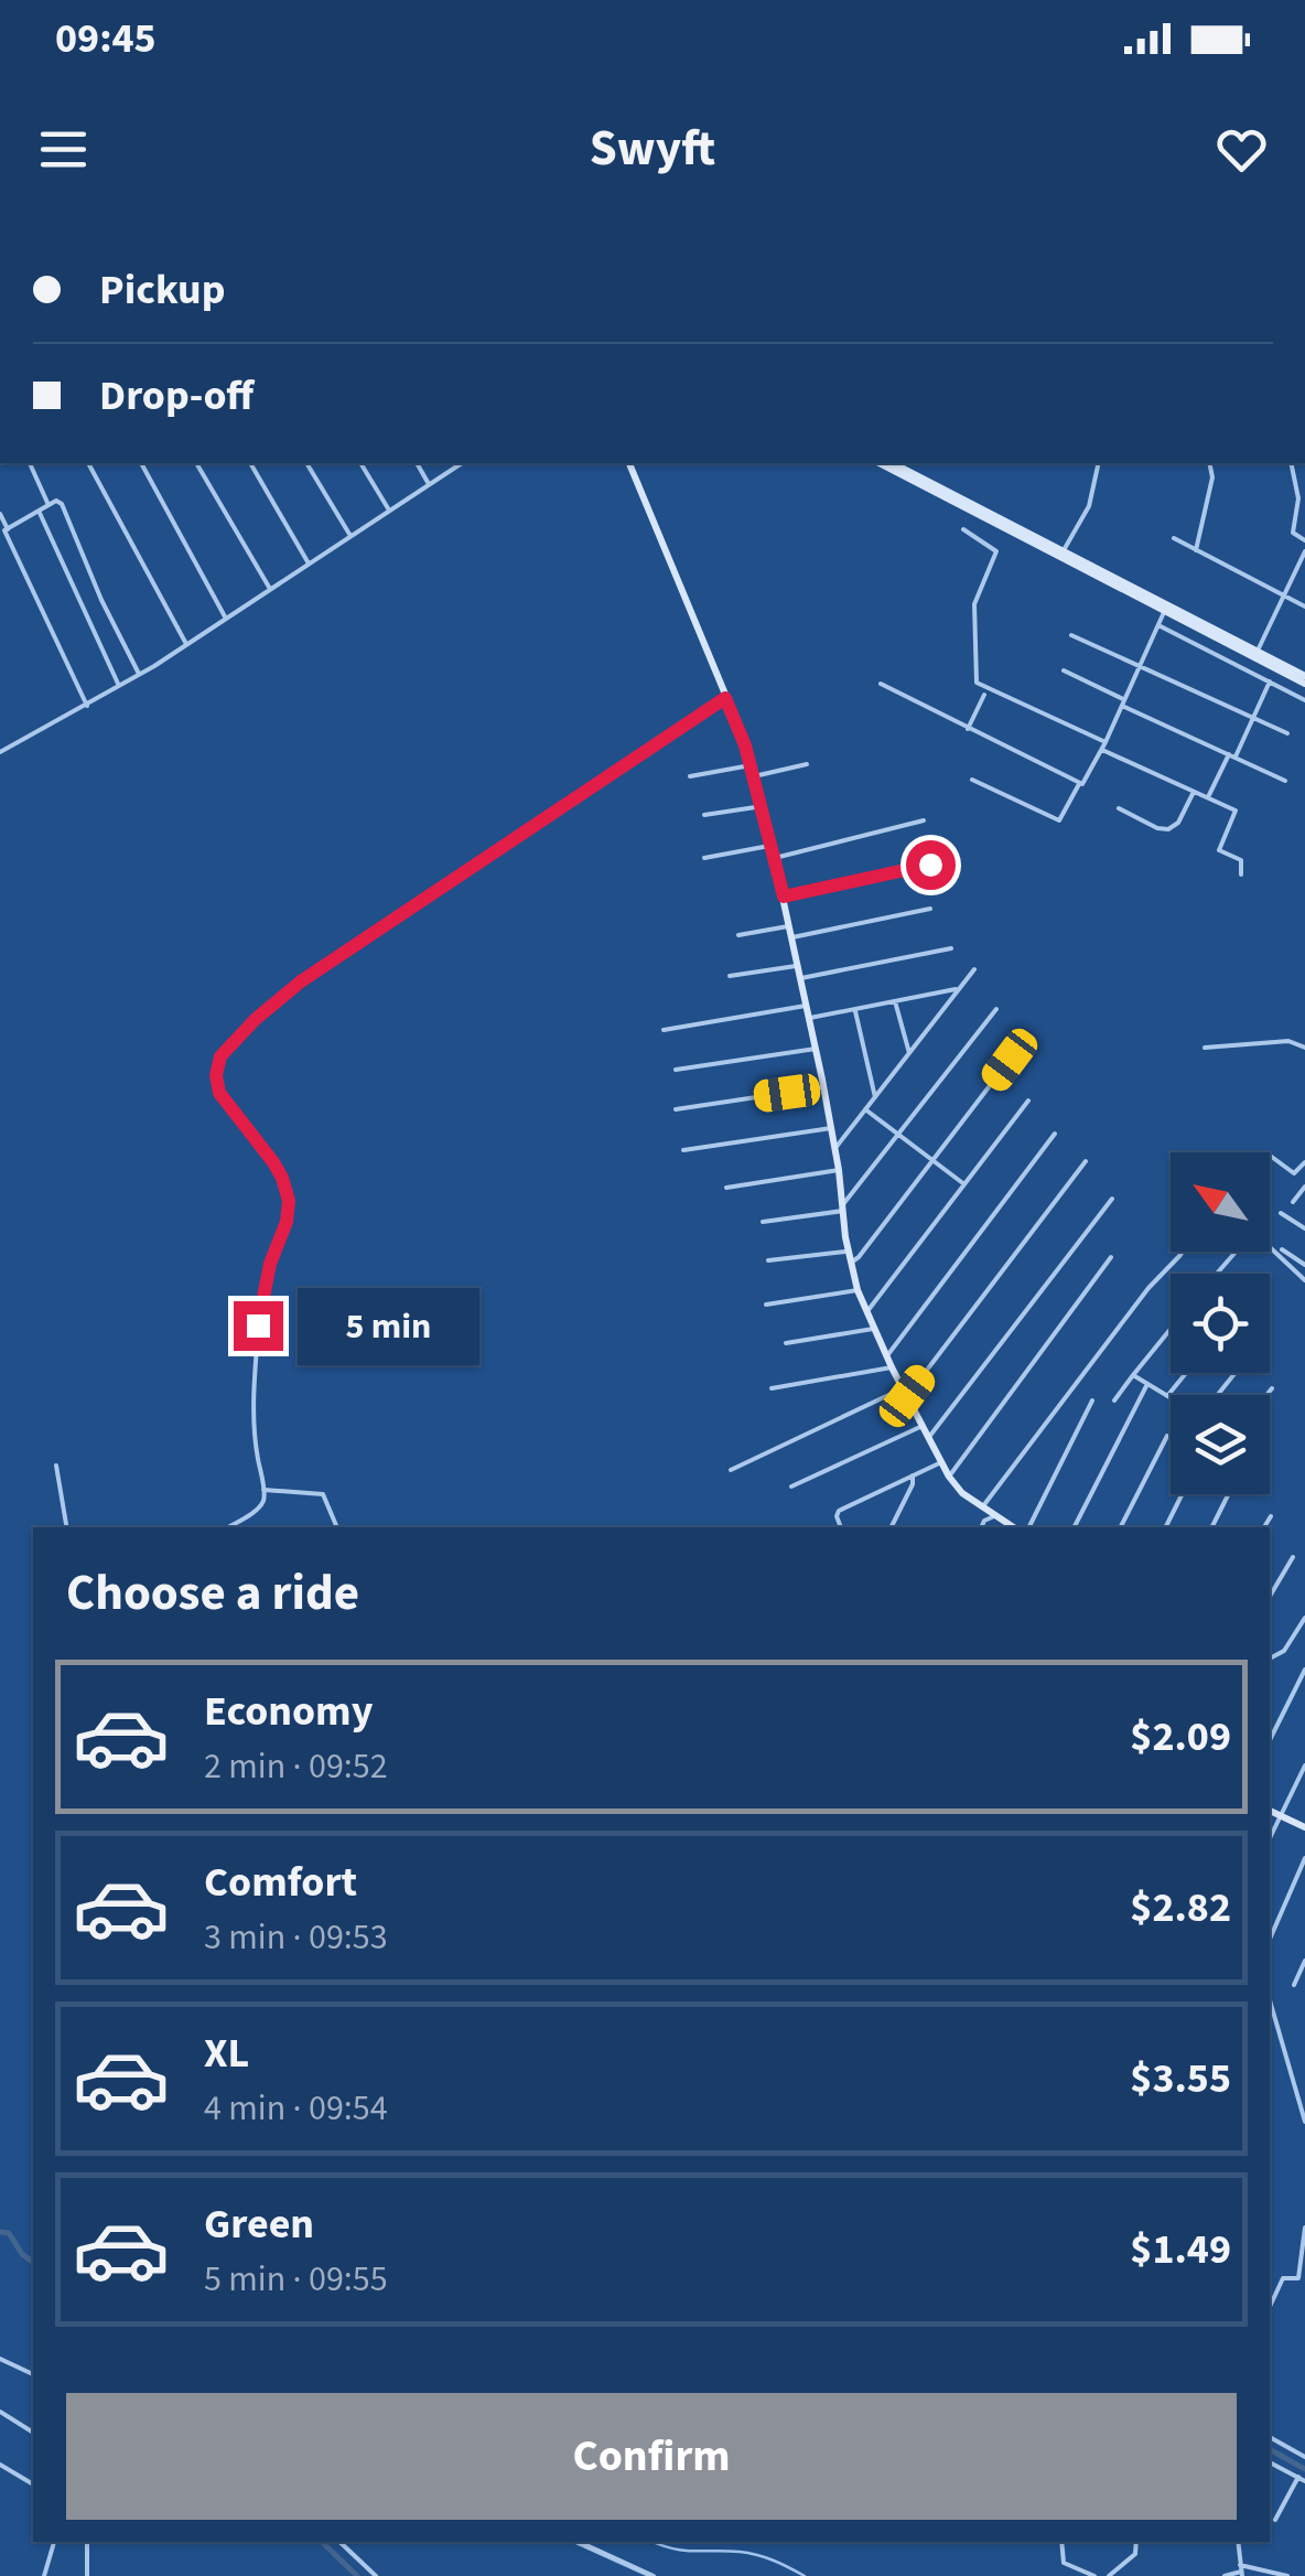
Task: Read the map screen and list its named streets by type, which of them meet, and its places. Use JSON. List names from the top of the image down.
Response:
{
  "north": "top left",
  "page": {
    "status": "09:45",
    "header": "Swyft",
    "banner": ["Pickup", "Drop-off"],
    "bubble": "5 min",
    "heading": "Choose a ride",
    "list": [
      {
        "name": "Economy",
        "note": "2 min · 09:52",
        "value": "$2.09"
      },
      {
        "name": "Comfort",
        "note": "3 min · 09:53",
        "value": "$2.82"
      },
      {
        "name": "XL",
        "note": "4 min · 09:54",
        "value": "$3.55"
      },
      {
        "name": "Green",
        "note": "5 min · 09:55",
        "value": "$1.49"
      }
    ],
    "buttons": "Confirm"
  }
}
